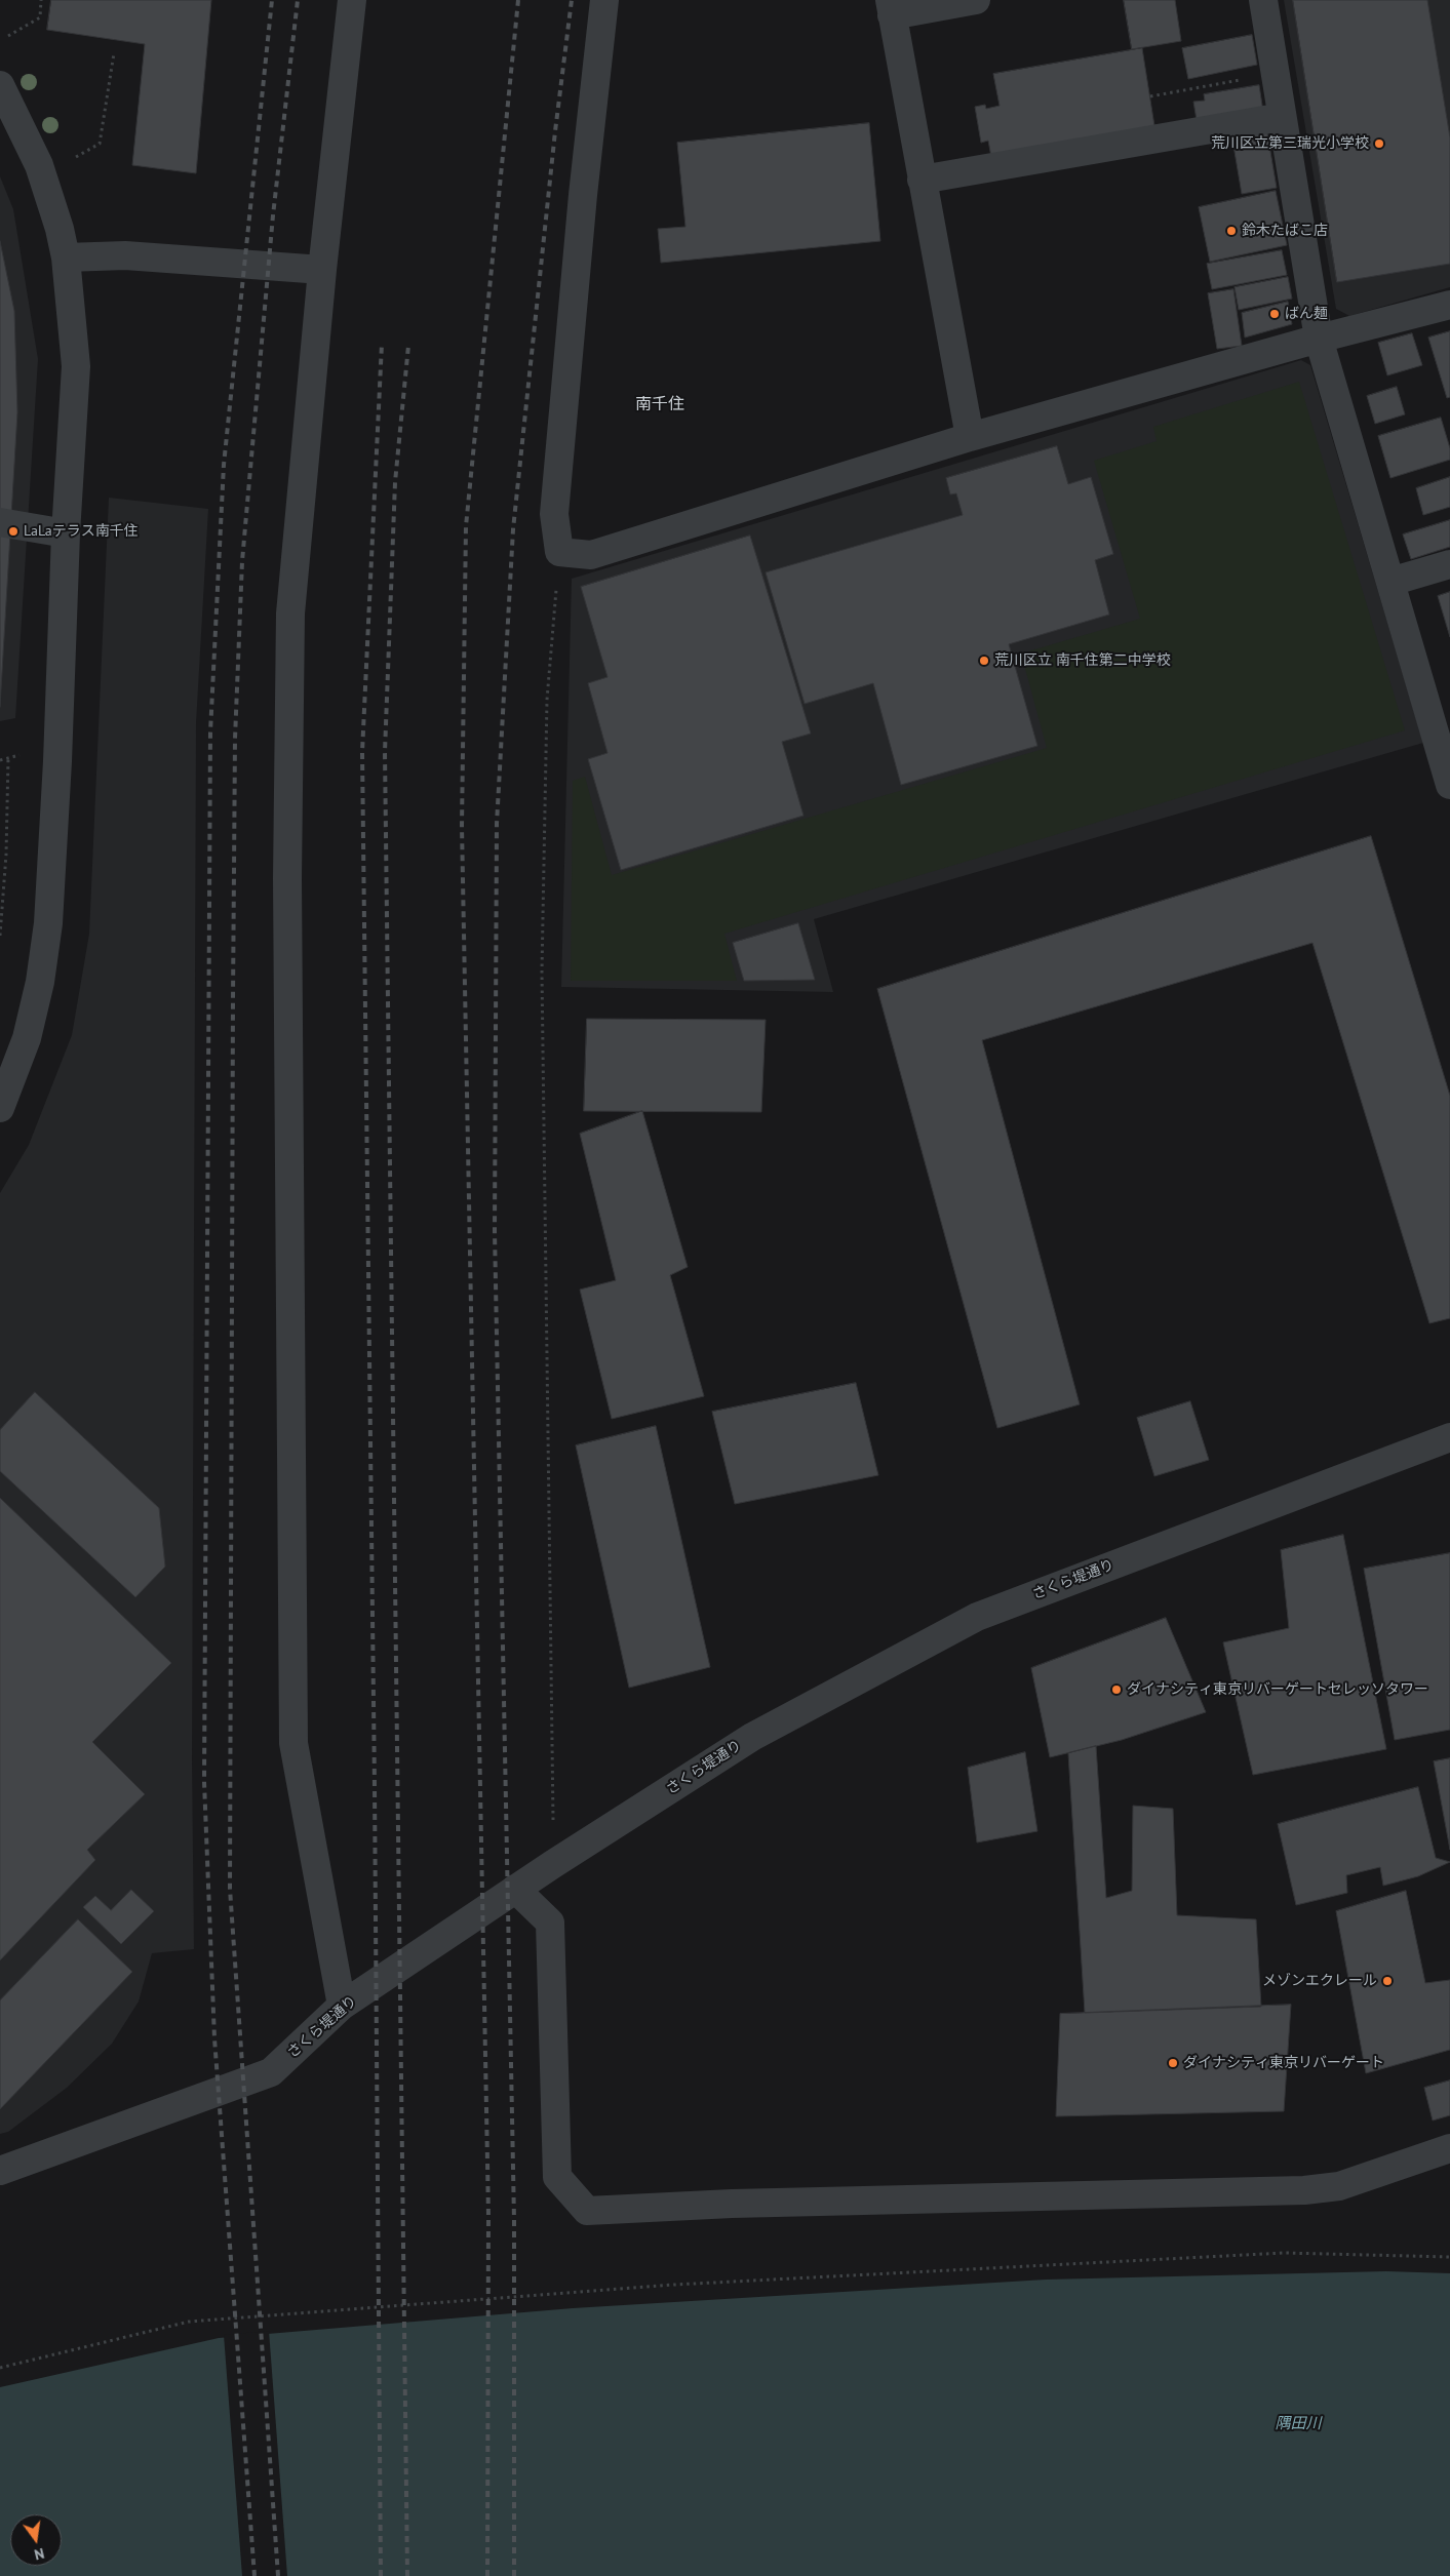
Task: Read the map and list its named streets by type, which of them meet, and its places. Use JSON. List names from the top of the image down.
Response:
{
  "streets": {
    "street": ["さくら堤通り"]
  },
  "districts": ["南千住"],
  "water": ["隅田川"],
  "places": [
    "荒川区立第三瑞光小学校",
    "鈴木たばこ店",
    "ばん麺",
    "LaLaテラス南千住",
    "荒川区立 南千住第二中学校",
    "ダイナシティ東京リバーゲートセレッソタワー",
    "メゾンエクレール",
    "ダイナシティ東京リバーゲート"
  ],
  "north": "bottom"
}
